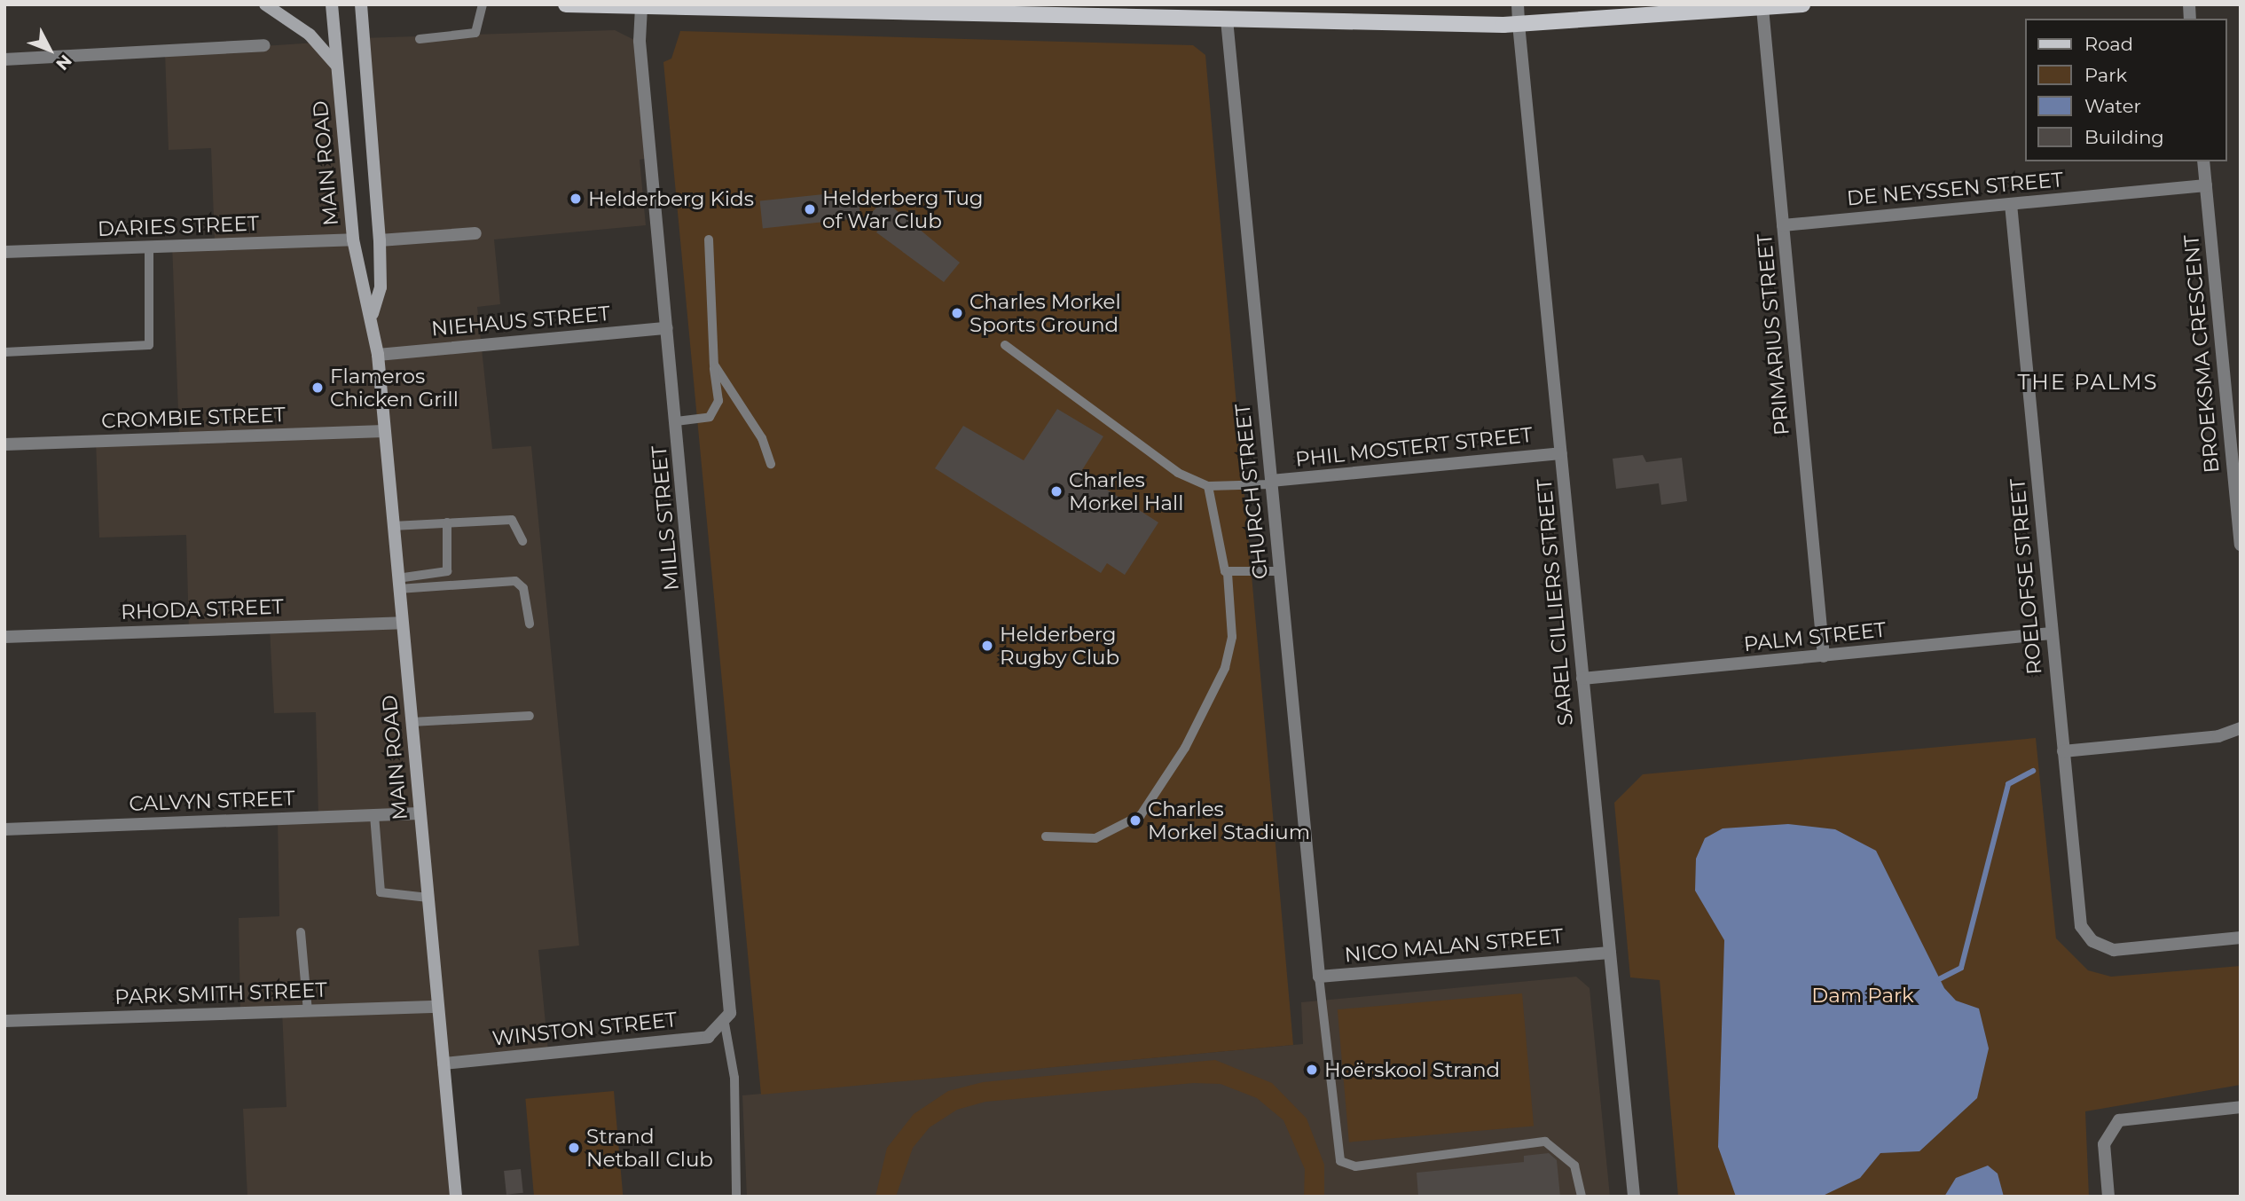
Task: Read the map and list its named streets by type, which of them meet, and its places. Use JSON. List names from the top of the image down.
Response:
{
  "streets": {
    "main road": ["MAIN ROAD"],
    "street": [
      "DE NEYSSEN STREET",
      "DARIES STREET",
      "NIEHAUS STREET",
      "PRIMARIUS STREET",
      "BROEKSMA CRESCENT",
      "CROMBIE STREET",
      "PHIL MOSTERT STREET",
      "CHURCH STREET",
      "MILLS STREET",
      "ROELOFSE STREET",
      "SAREL CILLIERS STREET",
      "RHODA STREET",
      "PALM STREET",
      "CALVYN STREET",
      "NICO MALAN STREET",
      "PARK SMITH STREET",
      "WINSTON STREET"
    ]
  },
  "crossings": [
    ["MAIN ROAD", "DARIES STREET"],
    ["MAIN ROAD", "NIEHAUS STREET"],
    ["MAIN ROAD", "CROMBIE STREET"],
    ["MAIN ROAD", "RHODA STREET"],
    ["MAIN ROAD", "CALVYN STREET"],
    ["MAIN ROAD", "PARK SMITH STREET"],
    ["MAIN ROAD", "WINSTON STREET"],
    ["DE NEYSSEN STREET", "PRIMARIUS STREET"],
    ["DE NEYSSEN STREET", "BROEKSMA CRESCENT"],
    ["DE NEYSSEN STREET", "ROELOFSE STREET"],
    ["NIEHAUS STREET", "MILLS STREET"],
    ["PRIMARIUS STREET", "PALM STREET"],
    ["PHIL MOSTERT STREET", "CHURCH STREET"],
    ["PHIL MOSTERT STREET", "SAREL CILLIERS STREET"],
    ["CHURCH STREET", "NICO MALAN STREET"],
    ["MILLS STREET", "WINSTON STREET"],
    ["ROELOFSE STREET", "PALM STREET"],
    ["SAREL CILLIERS STREET", "PALM STREET"],
    ["SAREL CILLIERS STREET", "NICO MALAN STREET"]
  ],
  "districts": ["THE PALMS"],
  "parks": ["Dam Park"],
  "places": [
    "Helderberg Kids",
    "Helderberg Tug of War Club",
    "Charles Morkel Sports Ground",
    "Flameros Chicken Grill",
    "Charles Morkel Hall",
    "Helderberg Rugby Club",
    "Charles Morkel Stadium",
    "Hoërskool Strand",
    "Strand Netball Club"
  ],
  "legend": [
    "Road",
    "Park",
    "Water",
    "Building"
  ],
  "north": "bottom right"
}
